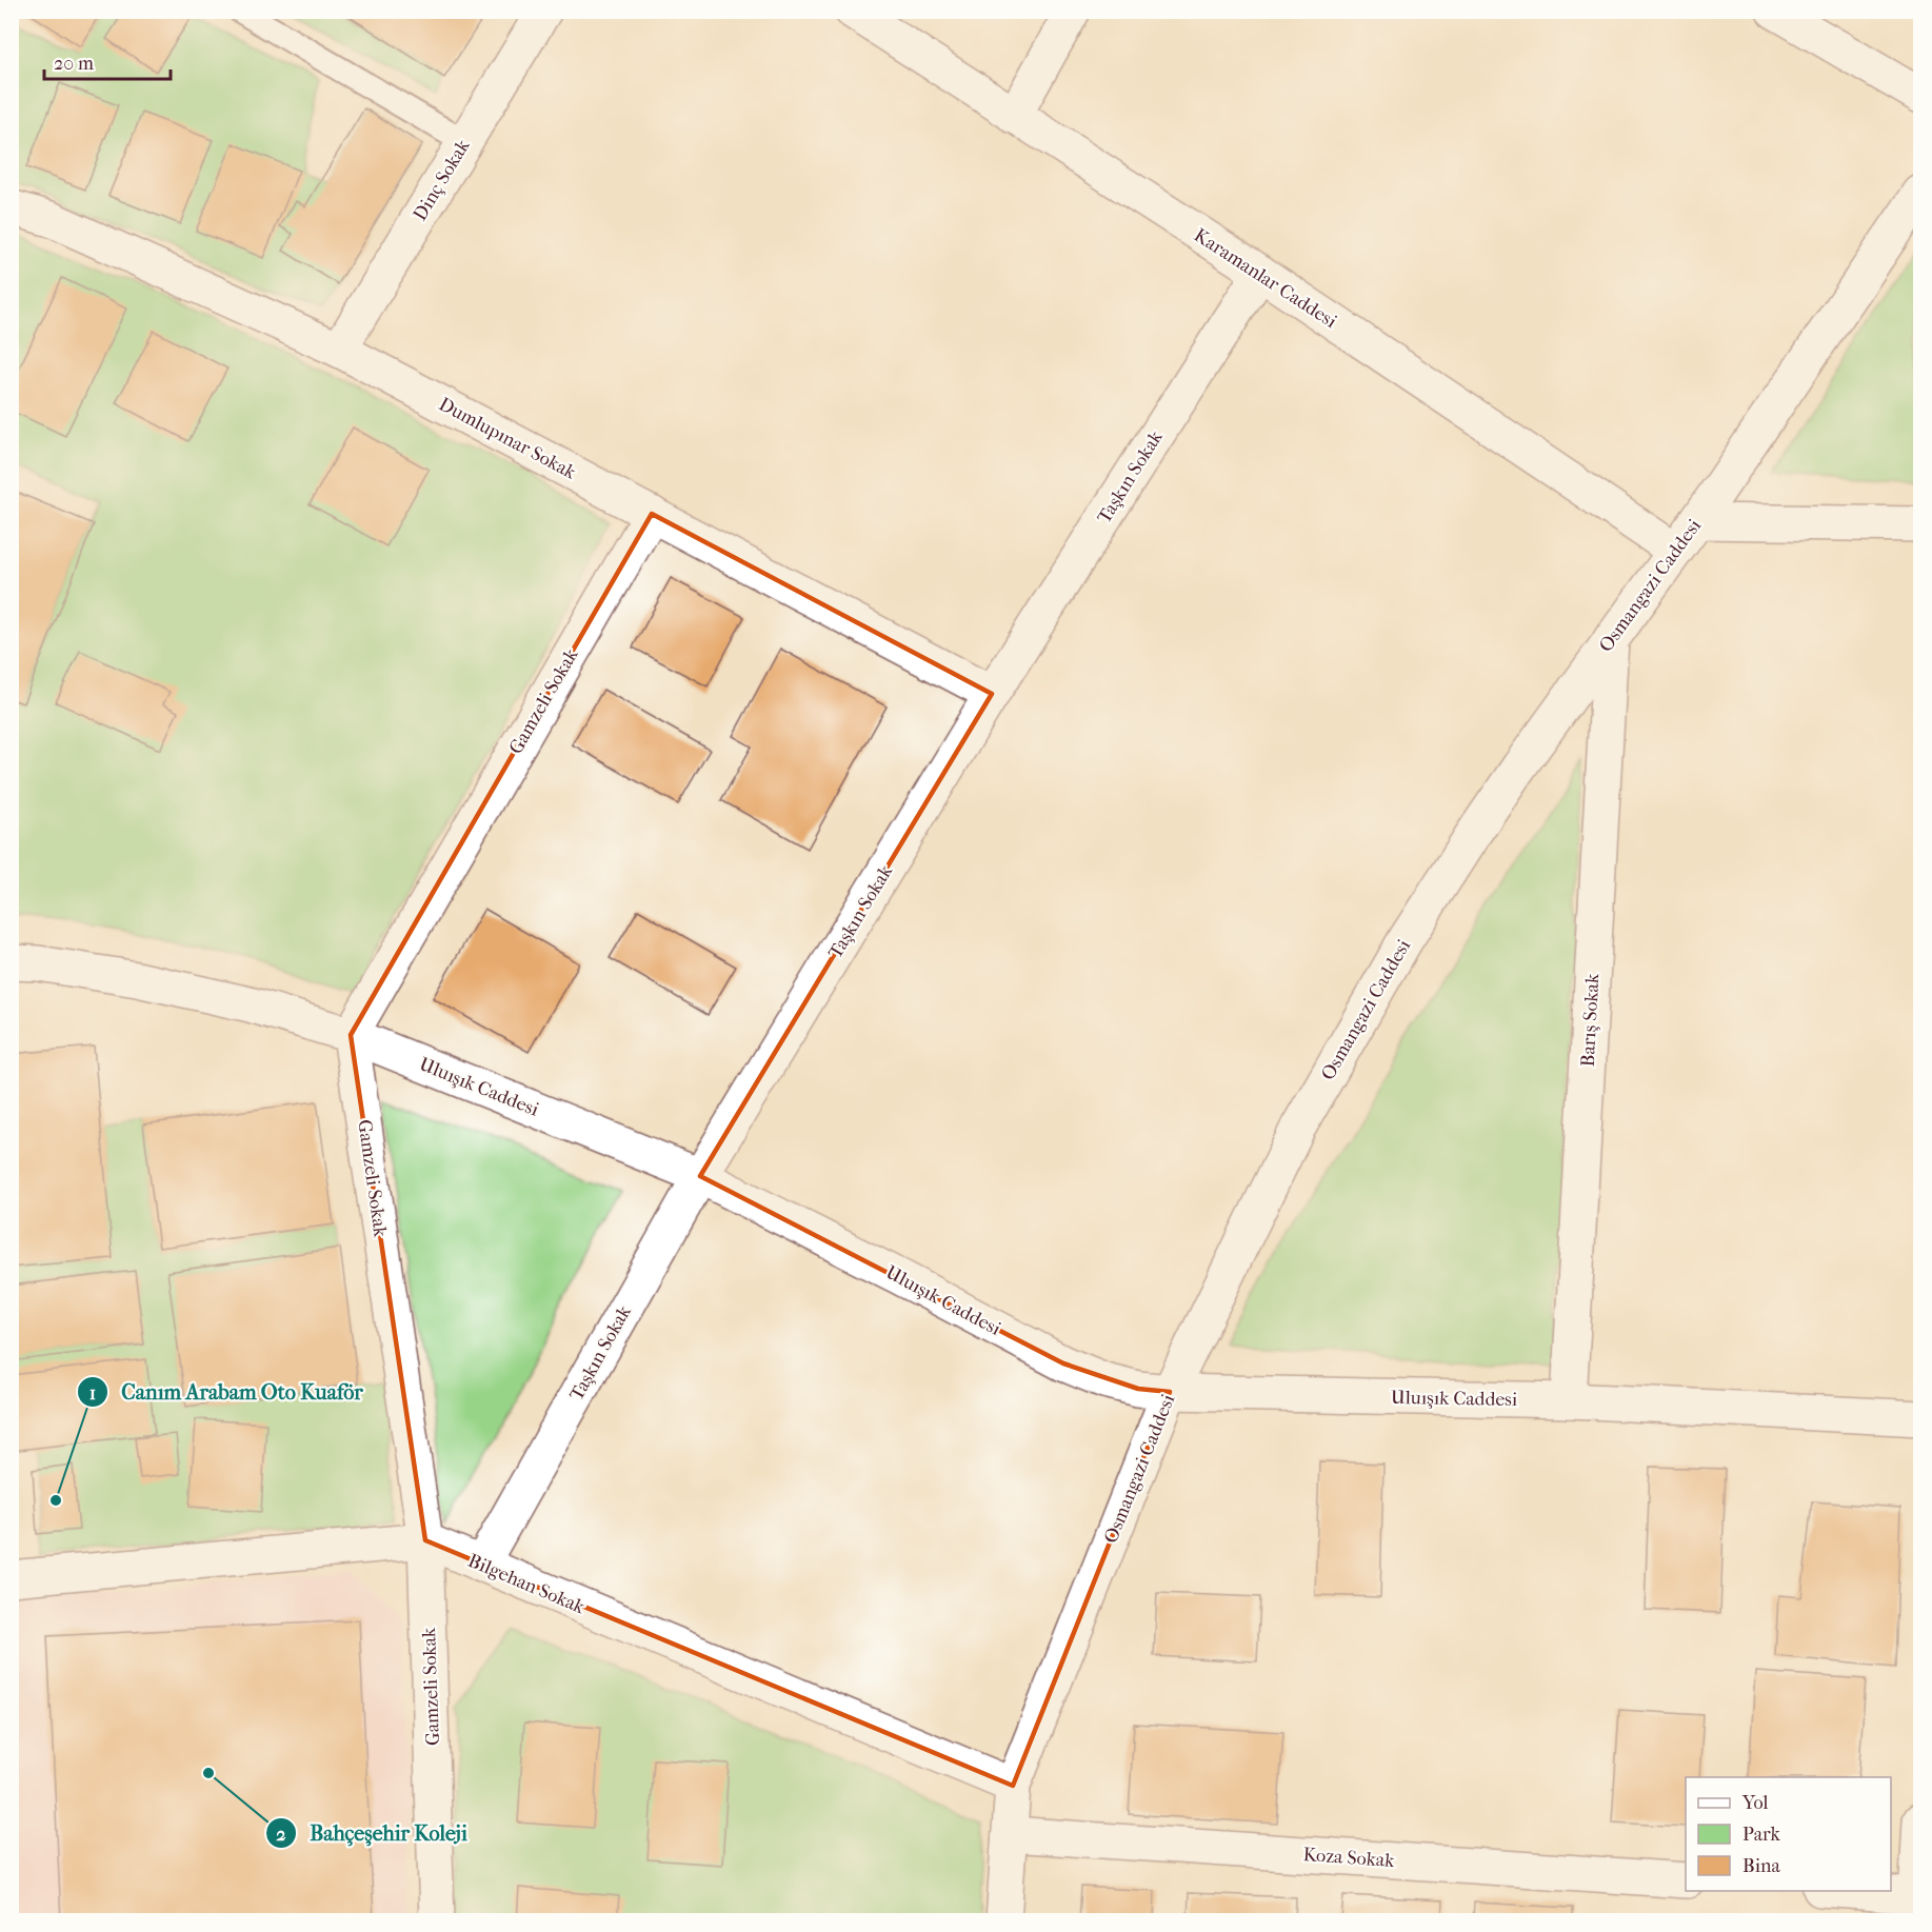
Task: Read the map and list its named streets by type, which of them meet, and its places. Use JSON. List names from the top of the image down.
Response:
{
  "streets": {
    "street": [
      "Dinç Sokak",
      "Karamanlar Caddesi",
      "Dumlupınar Sokak",
      "Taşkın Sokak",
      "Osmangazi Caddesi",
      "Gamzeli Sokak",
      "Barış Sokak",
      "Uluışık Caddesi",
      "Bilgehan Sokak",
      "Koza Sokak"
    ]
  },
  "crossings": [
    ["Dinç Sokak", "Dumlupınar Sokak"],
    ["Karamanlar Caddesi", "Taşkın Sokak"],
    ["Karamanlar Caddesi", "Osmangazi Caddesi"],
    ["Dumlupınar Sokak", "Taşkın Sokak"],
    ["Dumlupınar Sokak", "Gamzeli Sokak"],
    ["Taşkın Sokak", "Uluışık Caddesi"],
    ["Taşkın Sokak", "Bilgehan Sokak"],
    ["Osmangazi Caddesi", "Barış Sokak"],
    ["Osmangazi Caddesi", "Uluışık Caddesi"],
    ["Osmangazi Caddesi", "Bilgehan Sokak"],
    ["Osmangazi Caddesi", "Koza Sokak"],
    ["Gamzeli Sokak", "Uluışık Caddesi"],
    ["Gamzeli Sokak", "Bilgehan Sokak"],
    ["Barış Sokak", "Uluışık Caddesi"]
  ],
  "places": ["Canım Arabam Oto Kuaför", "Bahçeşehir Koleji"],
  "legend": ["Yol", "Park", "Bina"],
  "scale_bar": "20 m"
}
